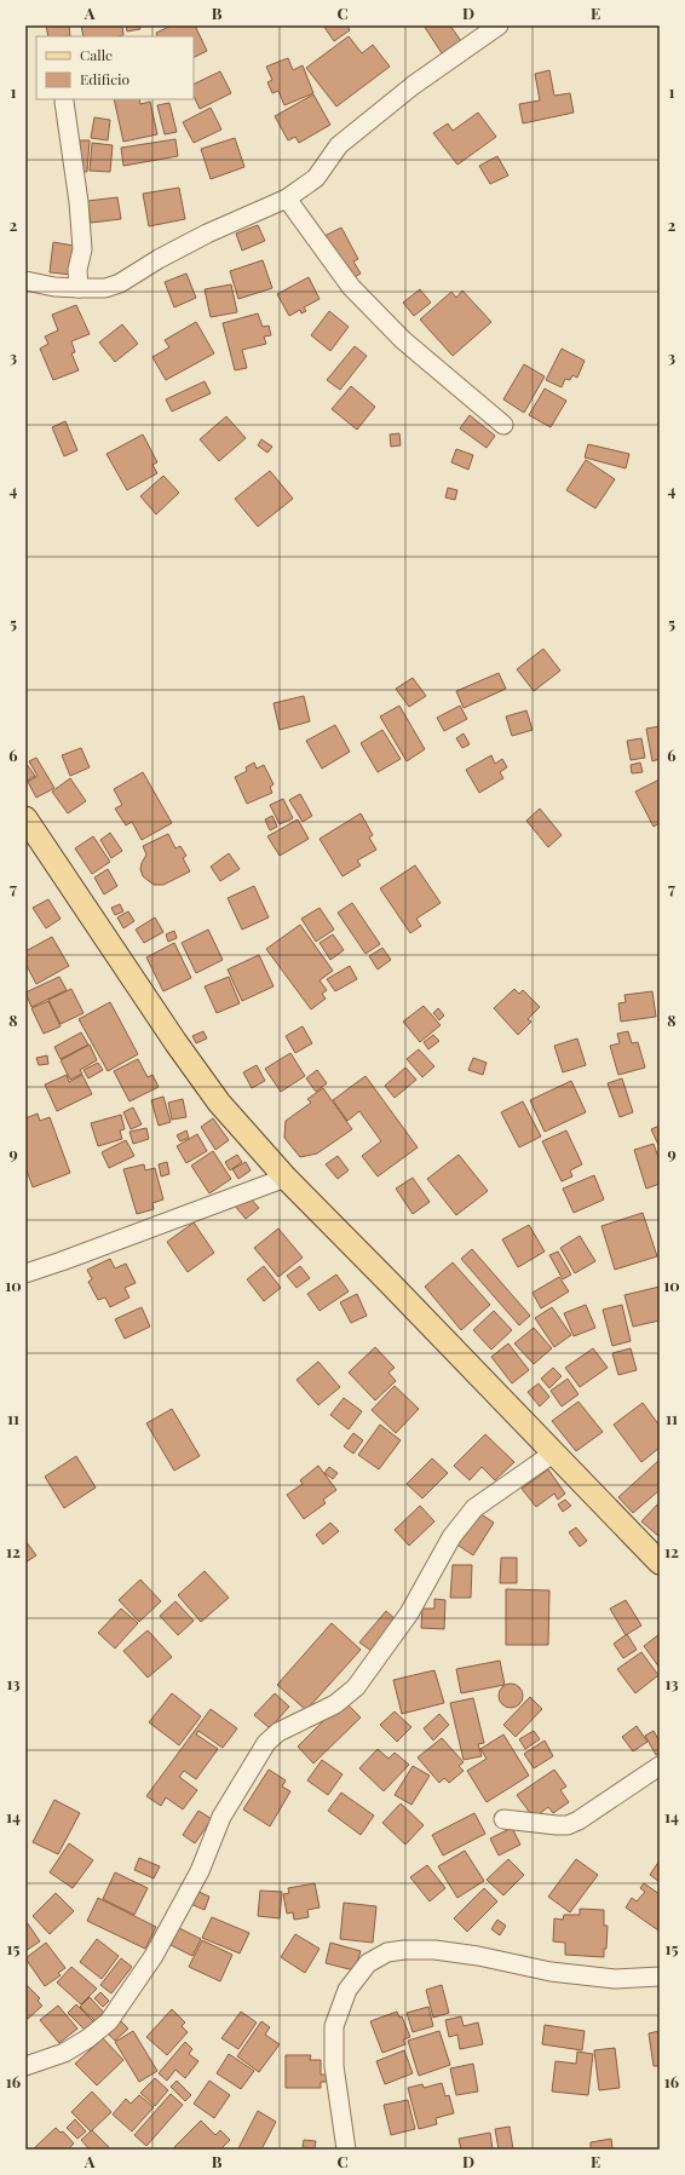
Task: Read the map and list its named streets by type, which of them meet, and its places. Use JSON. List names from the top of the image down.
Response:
{
  "legend": ["Calle", "Edificio"],
  "grid": {
    "columns": [
      "A",
      "B",
      "C",
      "D",
      "E"
    ],
    "rows": [
      "1",
      "2",
      "3",
      "4",
      "5",
      "6",
      "7",
      "8",
      "9",
      "10",
      "11",
      "12",
      "13",
      "14",
      "15",
      "16"
    ]
  }
}
